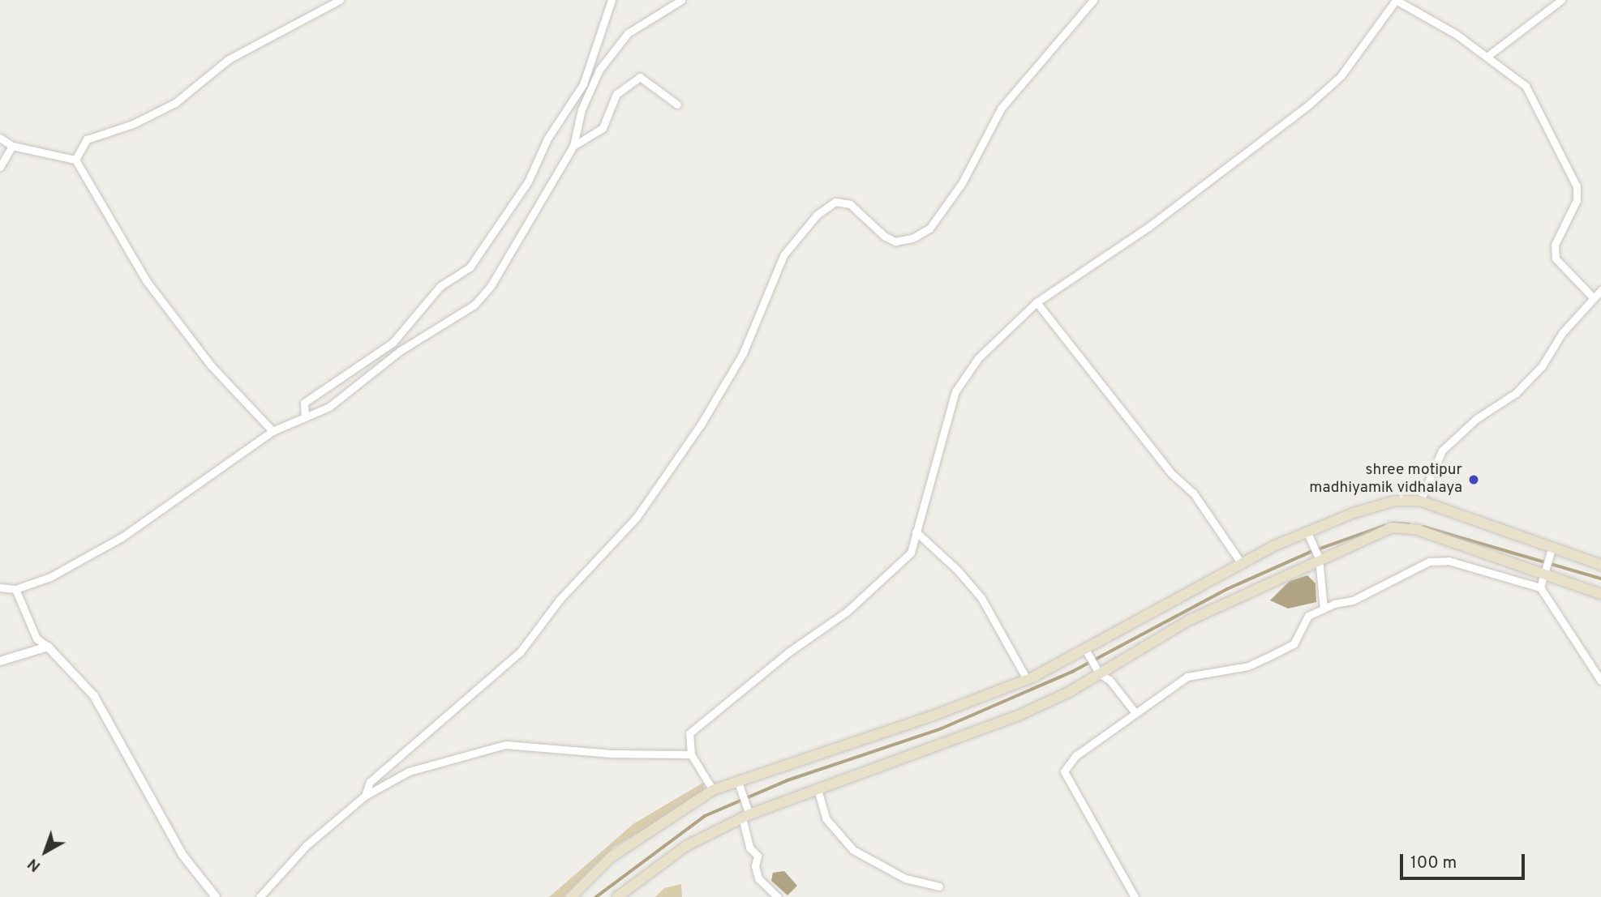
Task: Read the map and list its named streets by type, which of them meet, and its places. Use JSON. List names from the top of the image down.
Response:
{
  "places": ["shree motipur madhiyamik vidhalaya"],
  "scale_bar": "100 m",
  "north": "bottom left"
}
